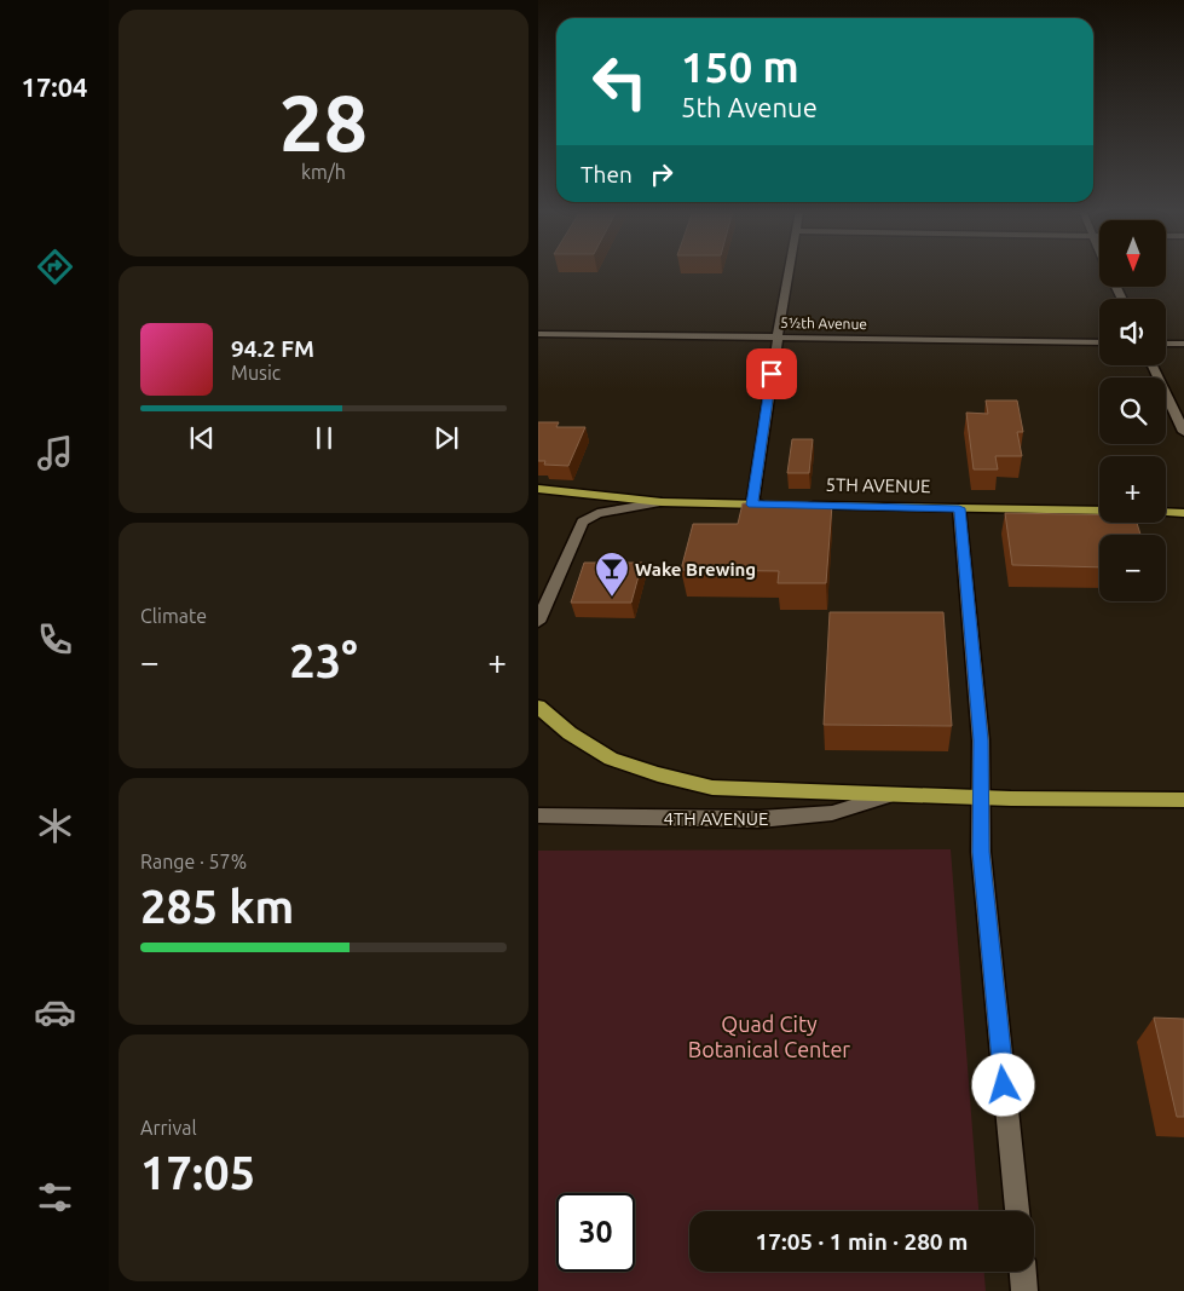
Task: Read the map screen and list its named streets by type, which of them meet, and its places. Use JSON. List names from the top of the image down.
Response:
{
  "streets": {
    "main road": ["5TH AVENUE"],
    "street": ["5½th Avenue", "4TH AVENUE"]
  },
  "parks": ["Quad City Botanical Center"],
  "places": {
    "bar": ["Wake Brewing"]
  },
  "north": "bottom",
  "page": {
    "tabs": "17:04",
    "tile": [
      ["28", "km/h"],
      "Climate",
      ["Range · 57%", "285 km"],
      ["Arrival", "17:05"]
    ],
    "turn": ["150 m", "5th Avenue"],
    "then": "Then",
    "map_buttons": ["+", "−"],
    "song": ["94.2 FM", "Music"],
    "heat": ["−", "23°", "+"],
    "limit": "30",
    "trip": "17:05 · 1 min · 280 m"
  }
}
